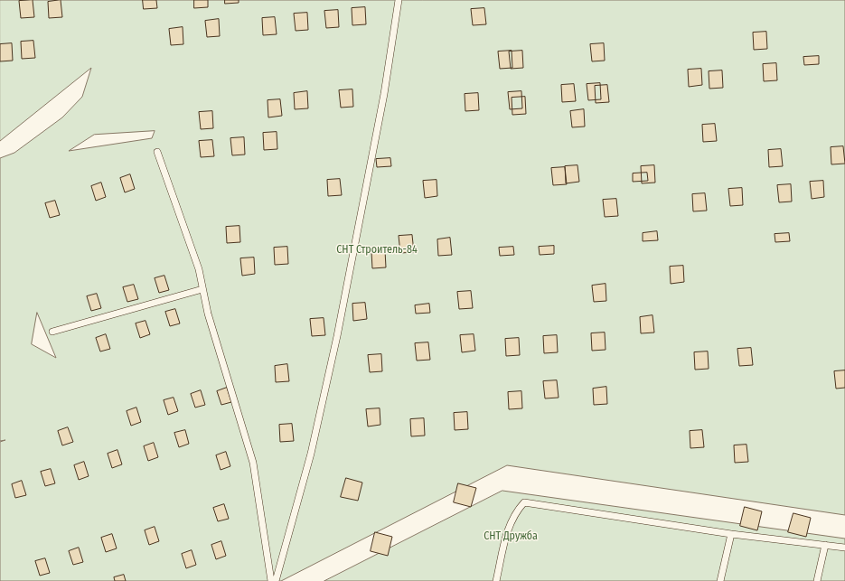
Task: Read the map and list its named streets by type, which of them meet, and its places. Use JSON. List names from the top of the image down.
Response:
{
  "parks": ["СНТ Строитель-84", "СНТ Дружба"]
}
